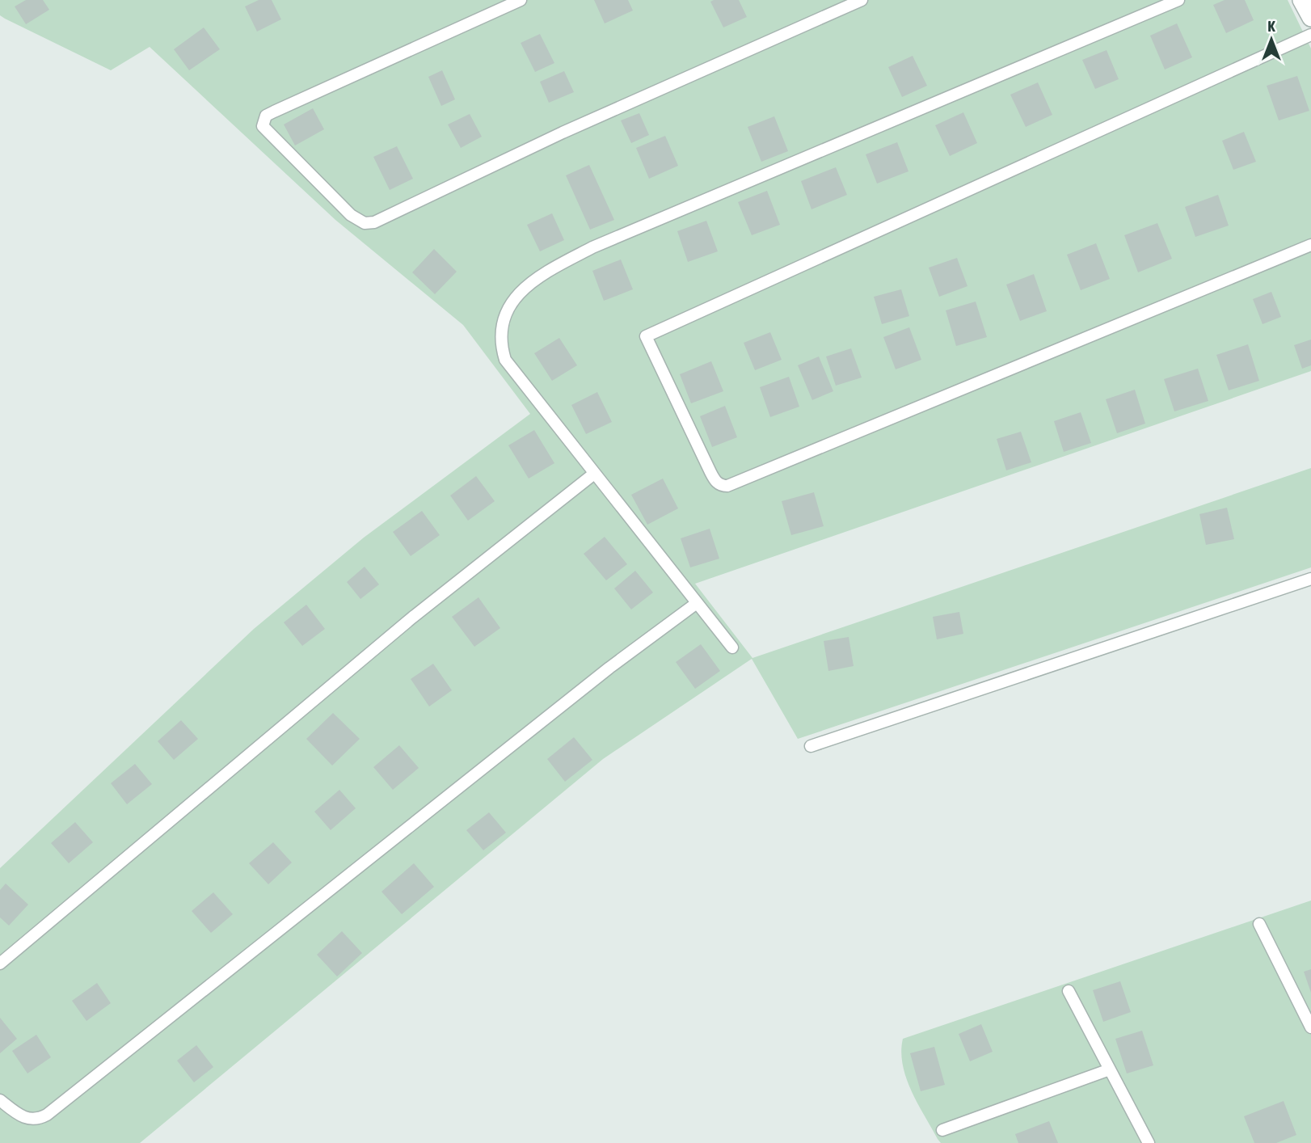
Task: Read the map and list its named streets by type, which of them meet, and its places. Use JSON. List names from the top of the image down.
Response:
{
  "north": "top"
}
